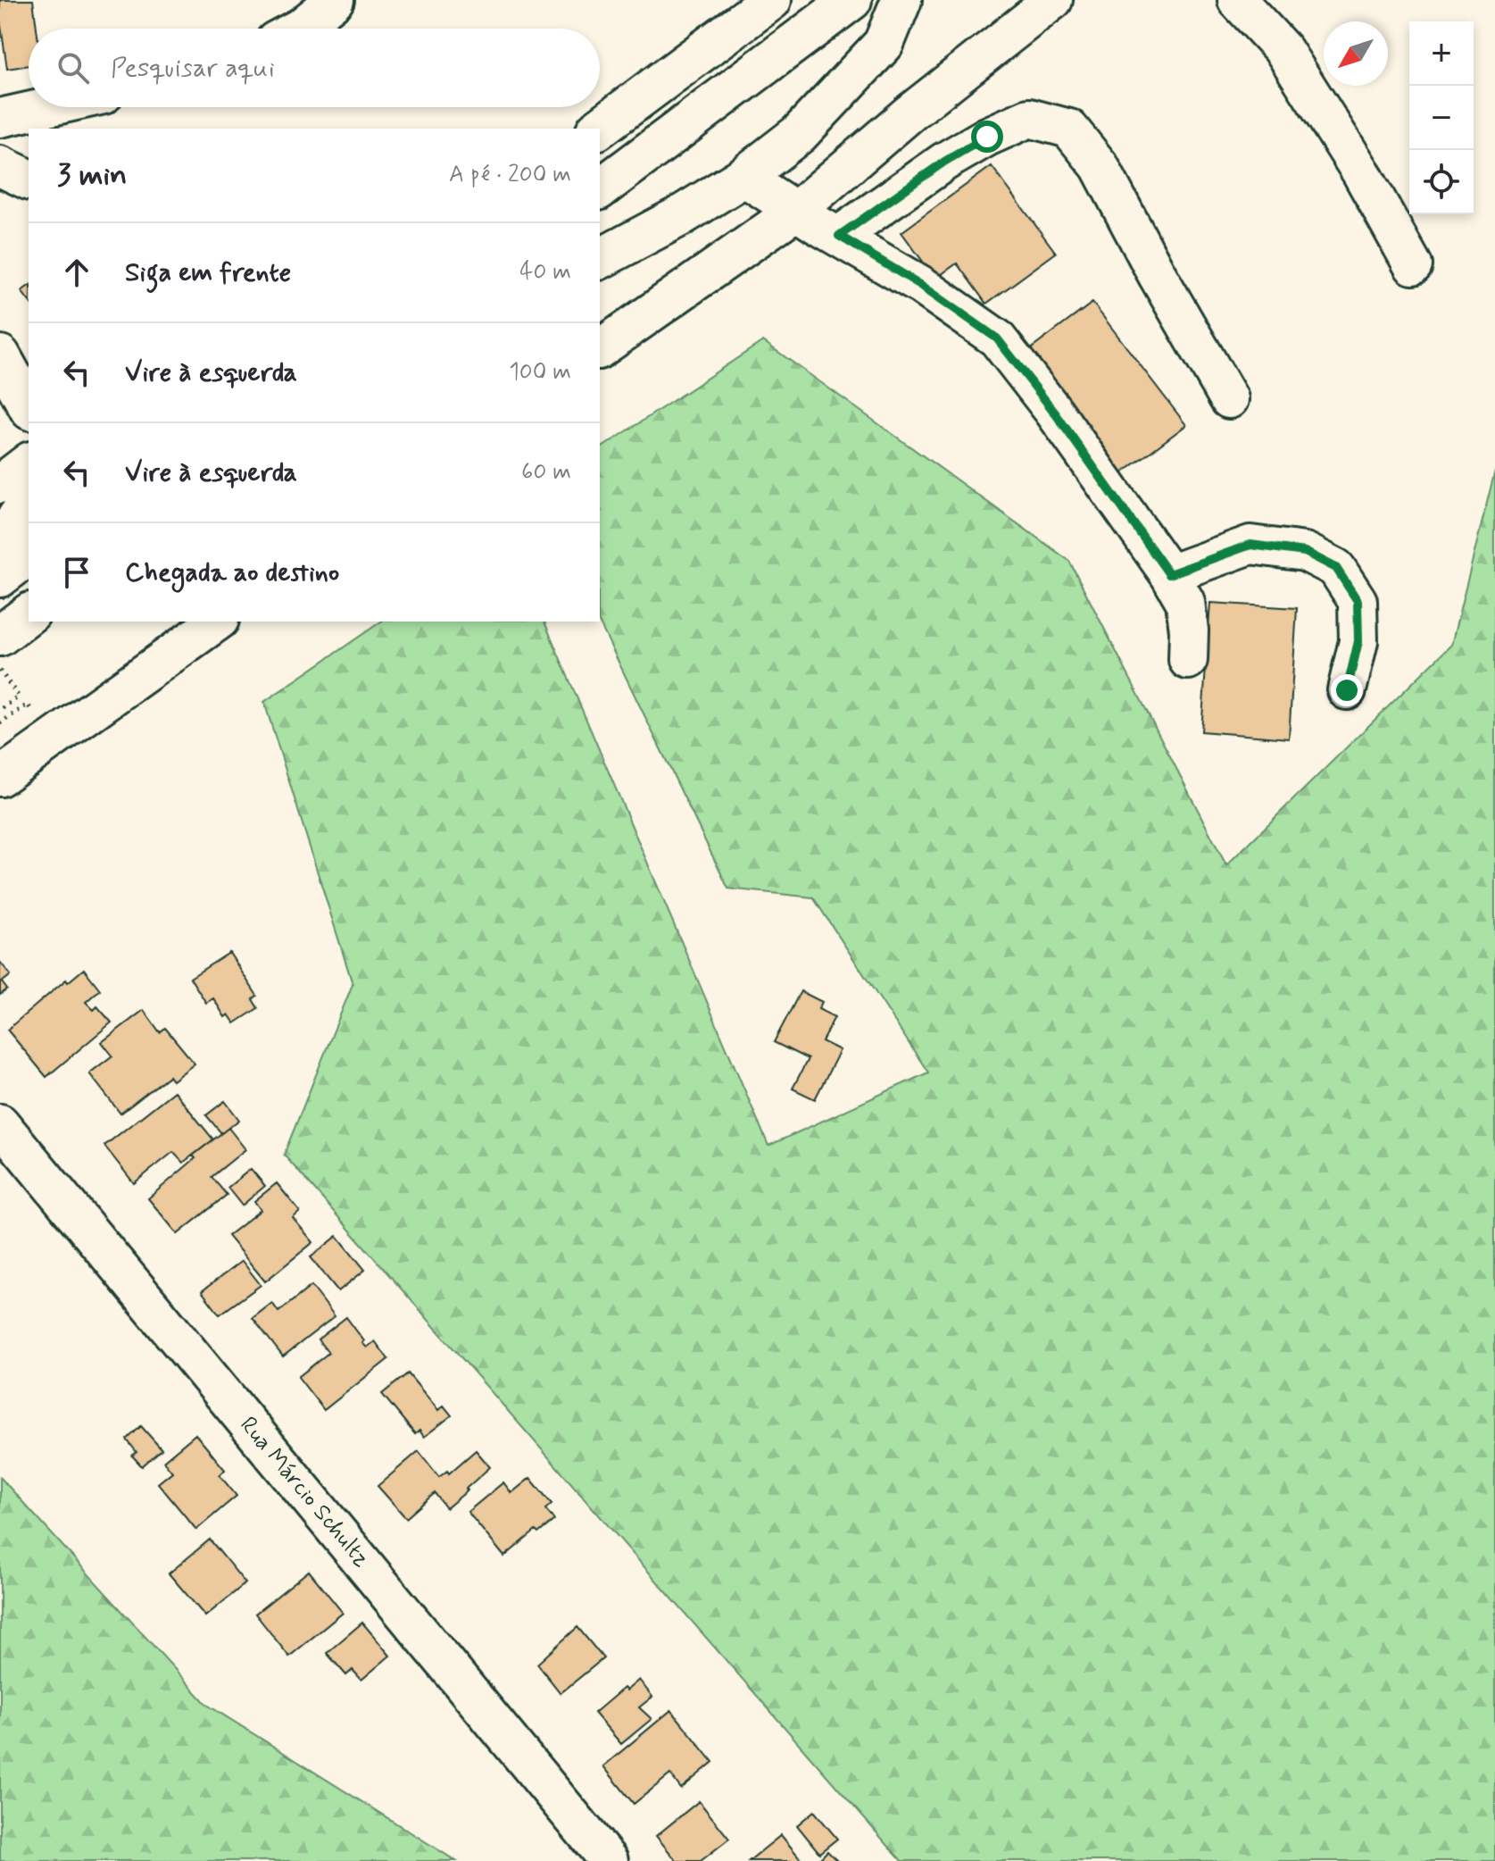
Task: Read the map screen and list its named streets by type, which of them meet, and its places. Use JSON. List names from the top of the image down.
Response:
{
  "streets": {
    "street": ["Rua Márcio Schultz"]
  },
  "north": "bottom left",
  "page": {
    "map_buttons": ["+", "−"],
    "search": "Pesquisar aqui",
    "heading": ["3 min", "A pé · 200 m"],
    "list": [
      ["Siga em frente", "40 m"],
      ["Vire à esquerda", "100 m"],
      ["Vire à esquerda", "60 m"],
      "Chegada ao destino"
    ]
  }
}
